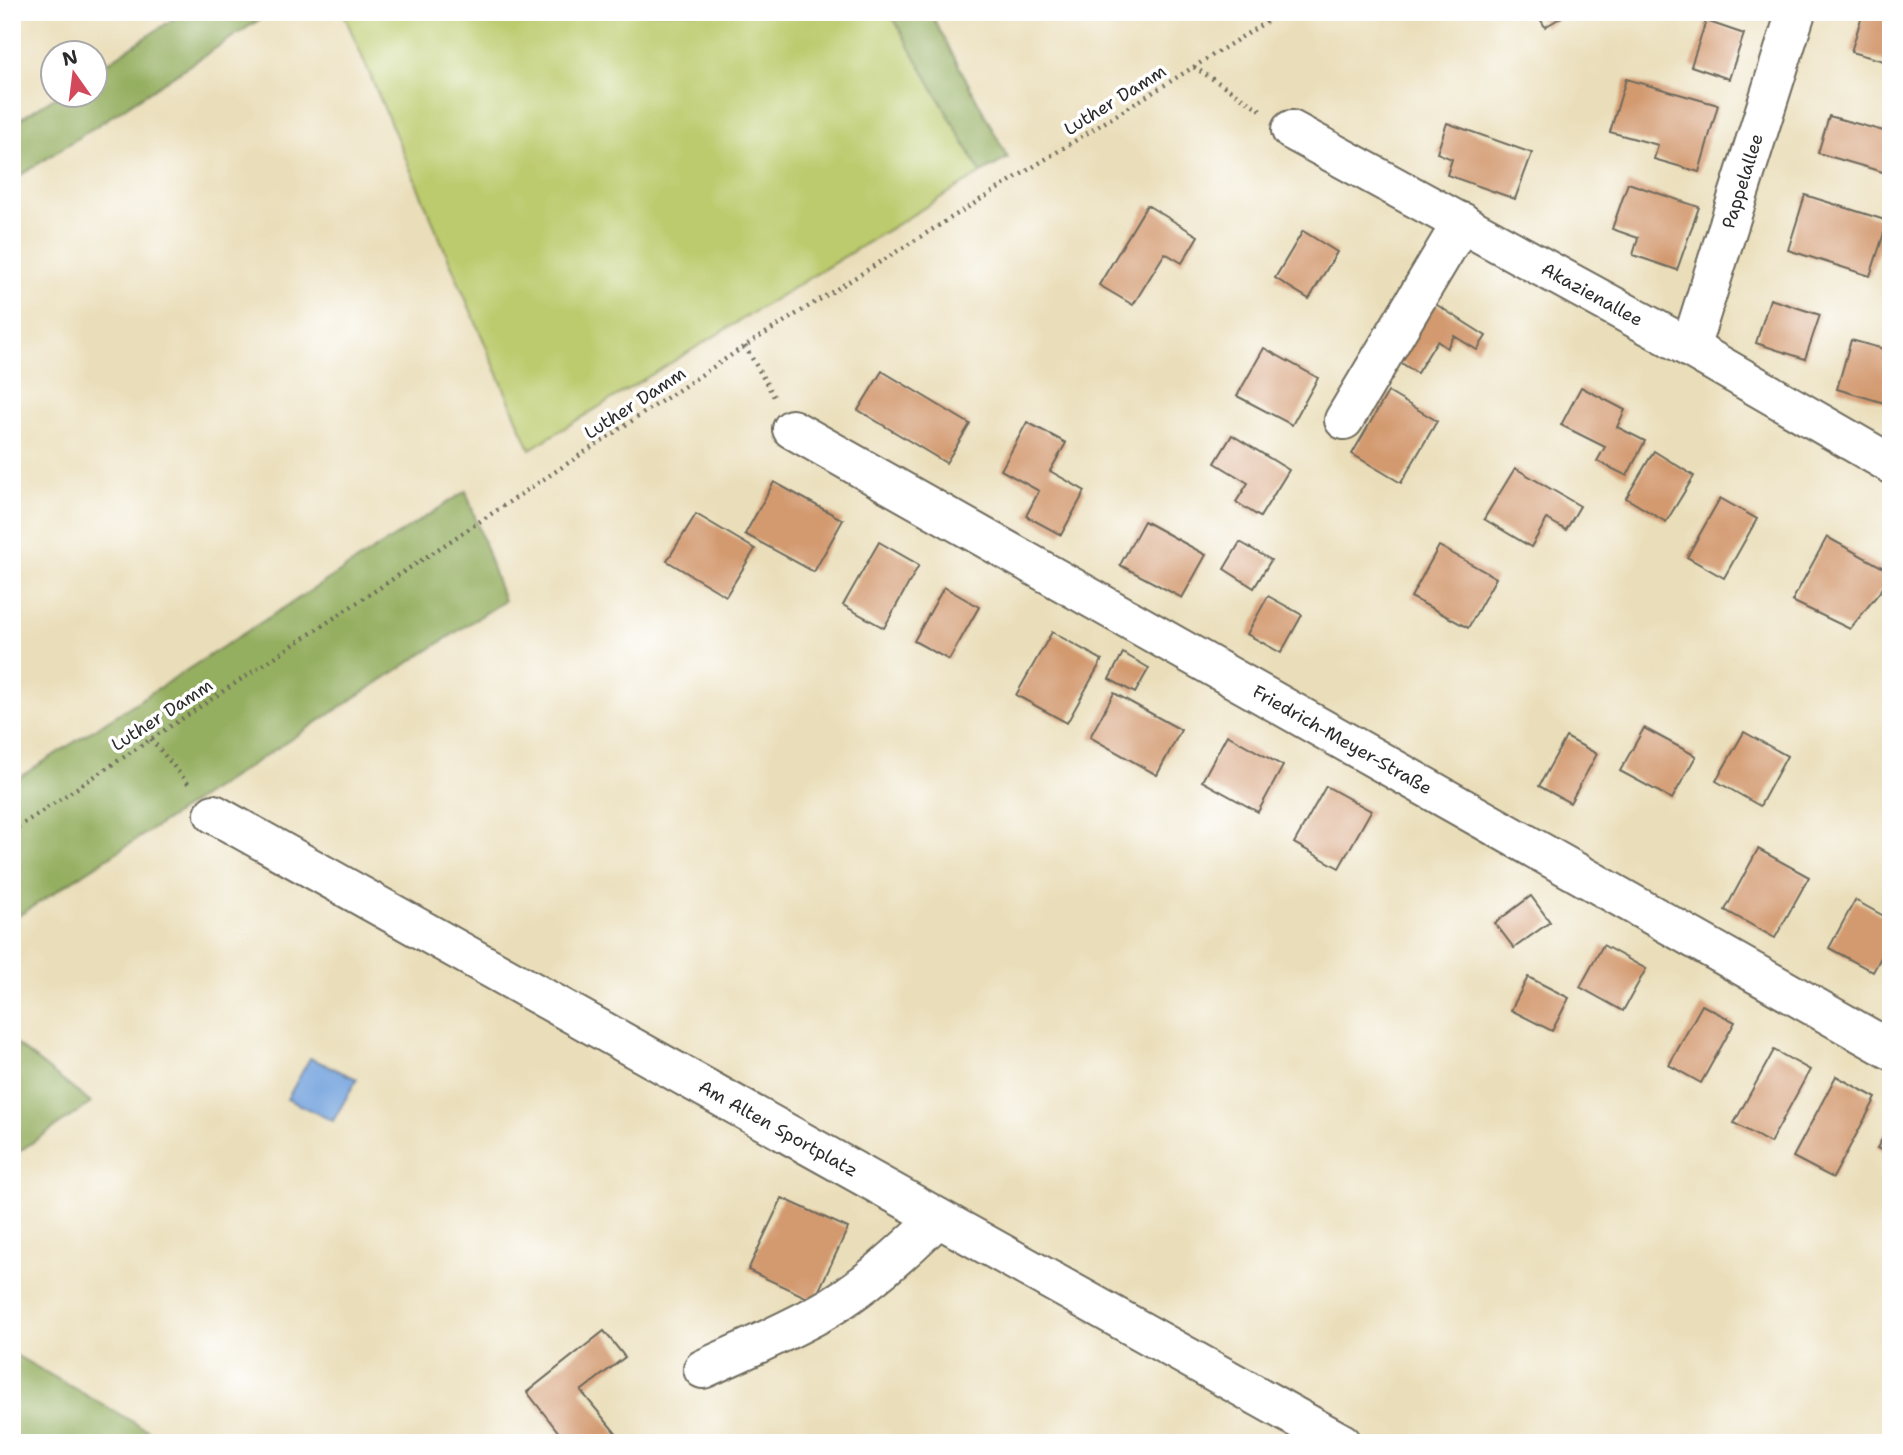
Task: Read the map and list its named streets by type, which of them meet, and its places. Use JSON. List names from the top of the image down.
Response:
{
  "streets": {
    "street": [
      "Pappelallee",
      "Akazienallee",
      "Friedrich-Meyer-Straße",
      "Am Alten Sportplatz"
    ],
    "path": ["Luther Damm"]
  },
  "crossings": [
    ["Pappelallee", "Akazienallee"]
  ],
  "north": "top"
}
